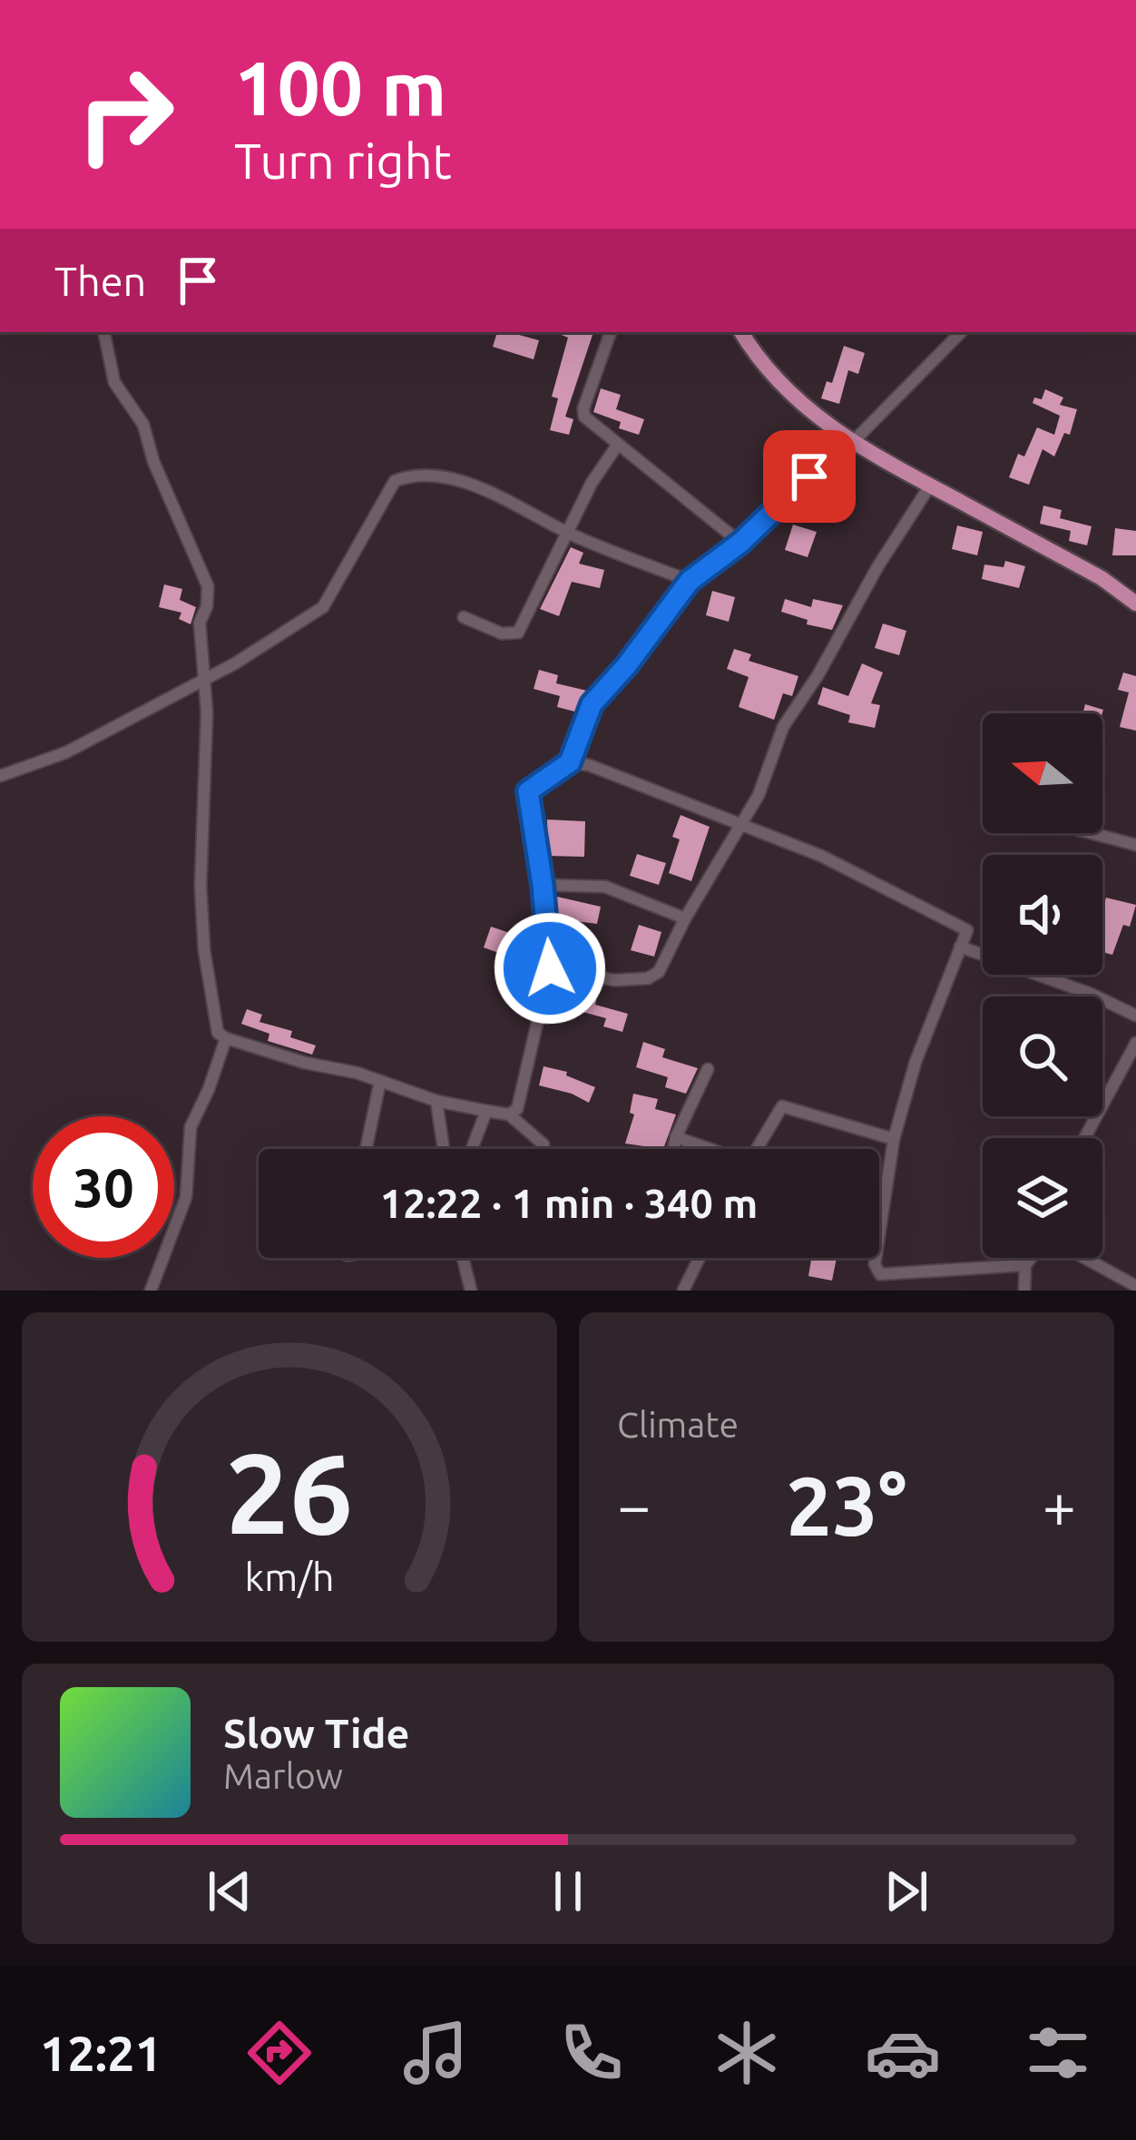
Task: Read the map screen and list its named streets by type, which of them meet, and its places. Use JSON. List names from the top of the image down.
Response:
{
  "north": "left",
  "page": {
    "turn": ["100 m", "Turn right"],
    "then": "Then",
    "limit": "30",
    "trip": "12:22 · 1 min · 340 m",
    "tile": "Climate",
    "heat": ["−", "23°", "+"],
    "song": ["Slow Tide", "Marlow"],
    "tabs": "12:21",
    "gauge": ["26", "km/h"]
  }
}
